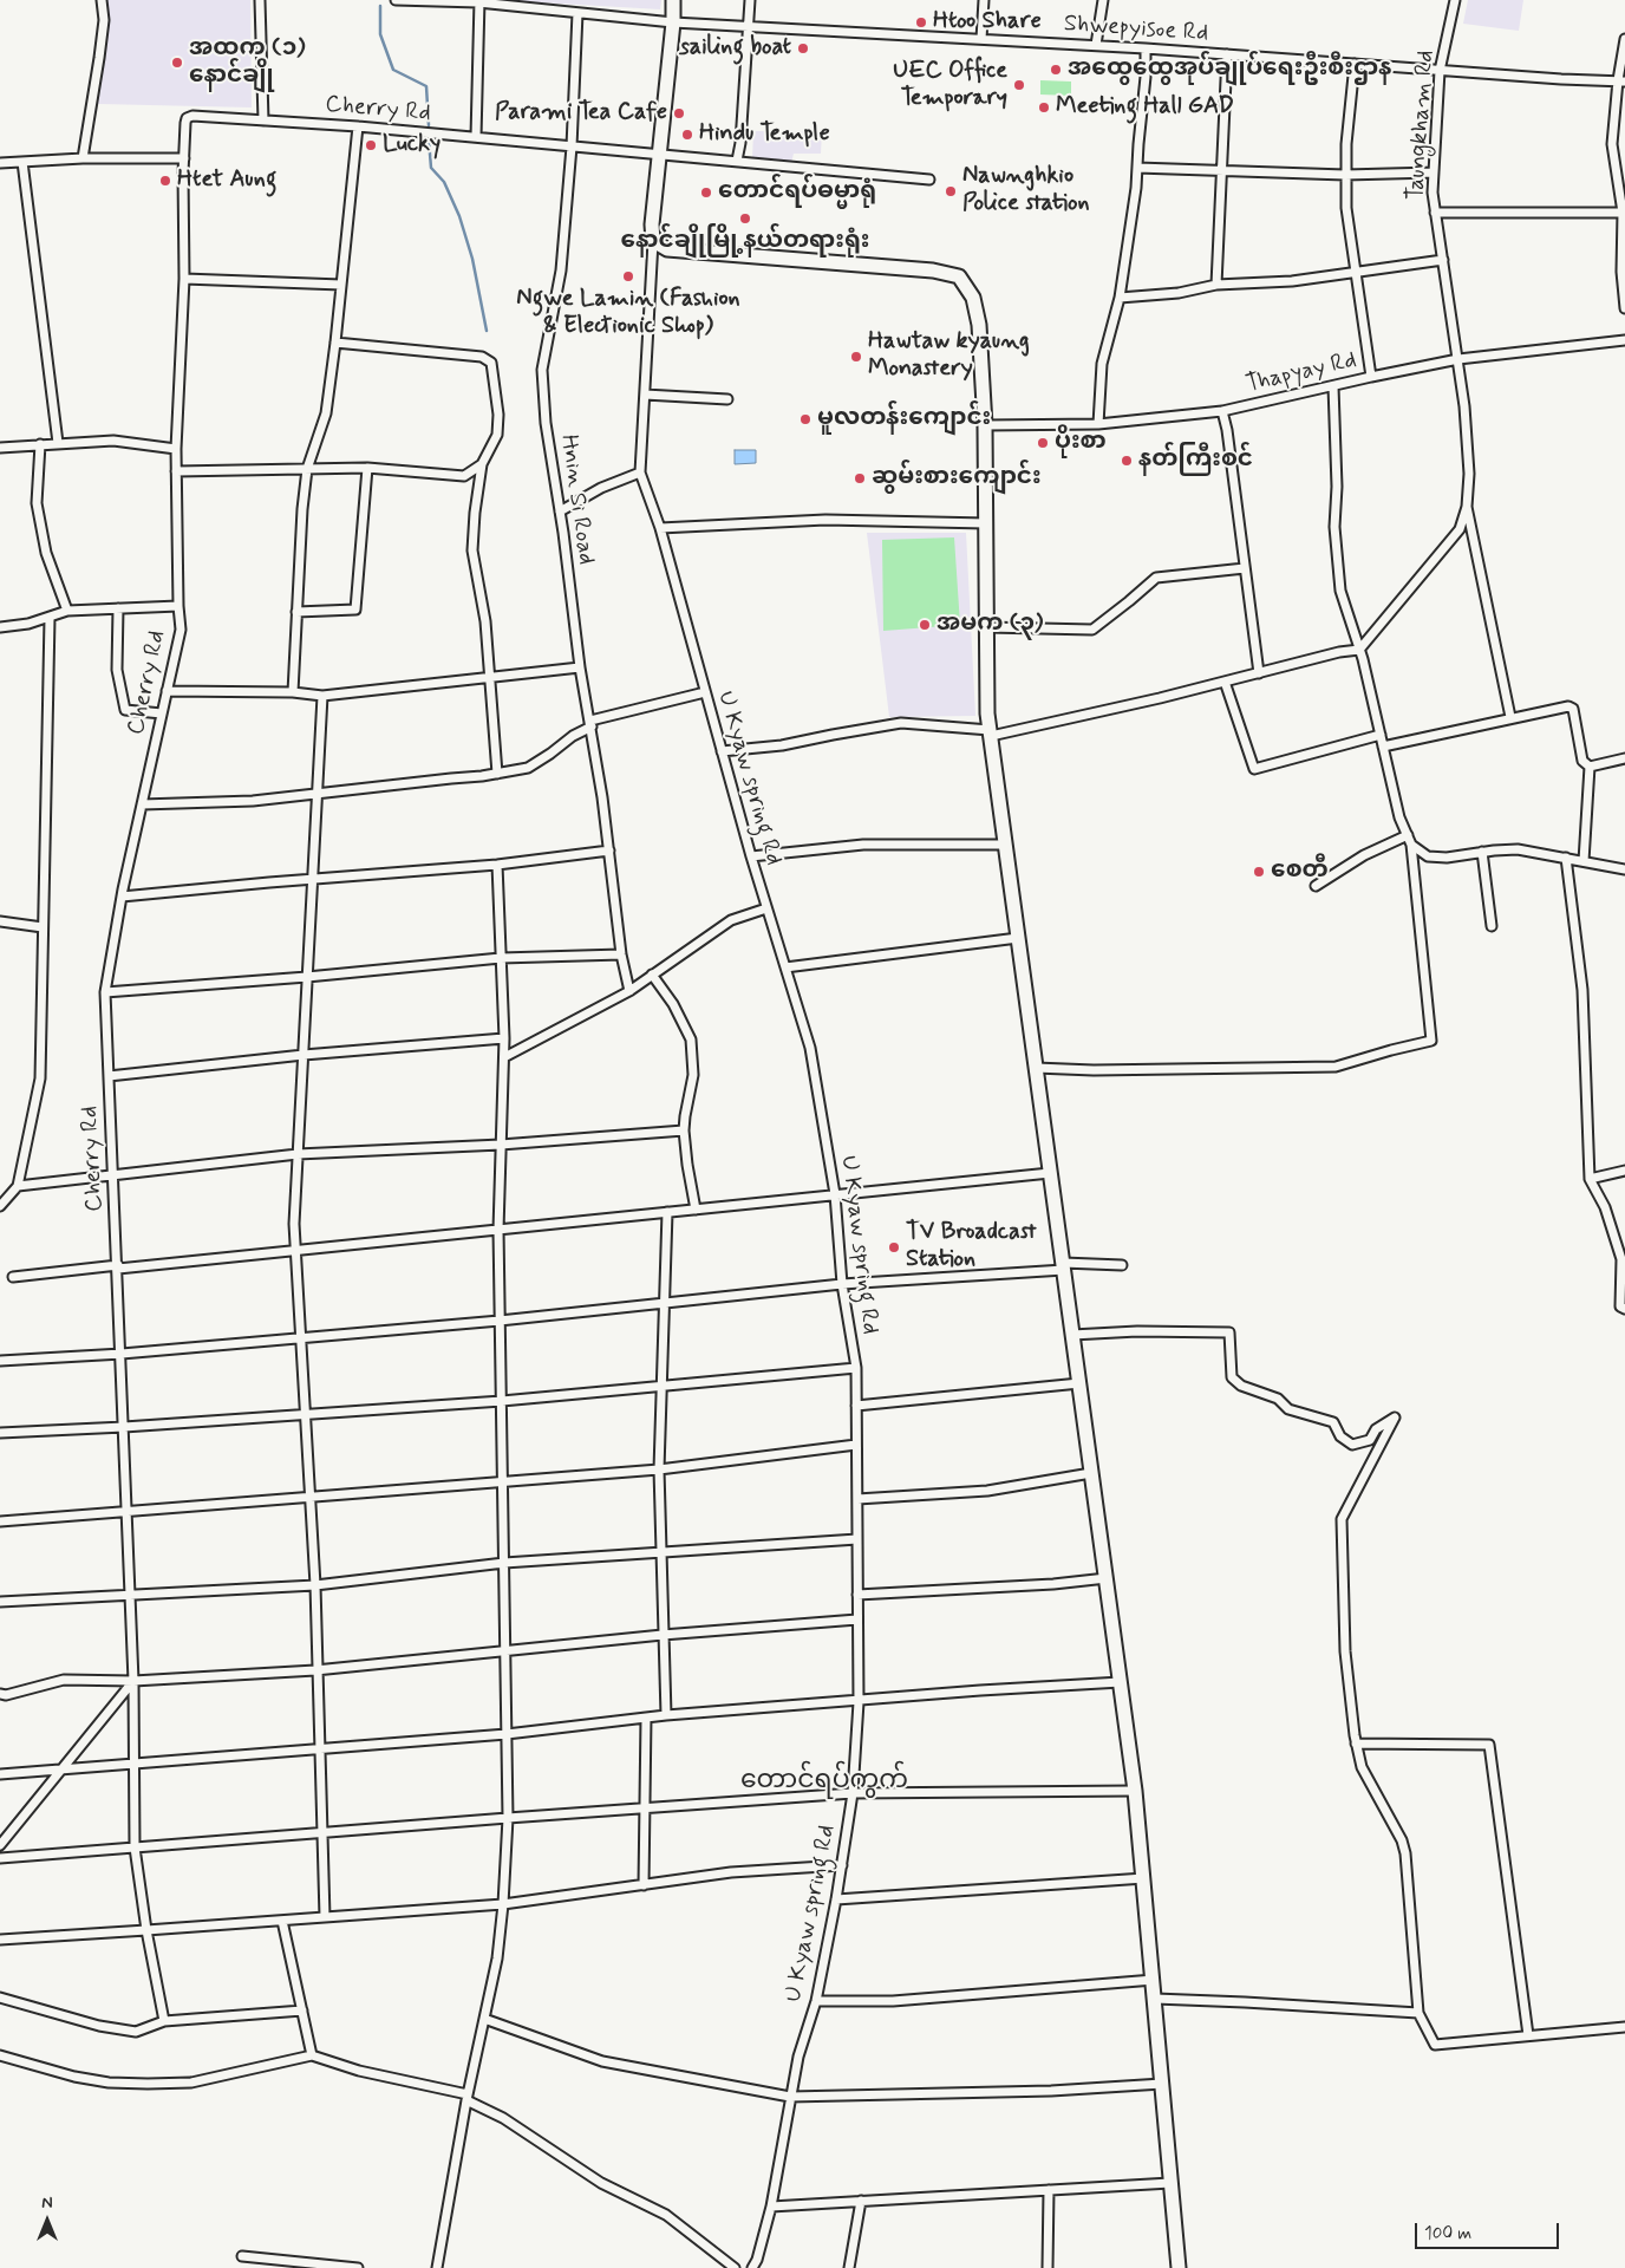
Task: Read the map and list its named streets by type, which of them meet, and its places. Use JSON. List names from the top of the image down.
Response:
{
  "streets": {
    "street": [
      "Shwepyisoe Rd",
      "Cherry Rd",
      "Taungkham Rd",
      "Thapyay Rd",
      "Hnin Si Road",
      "U Kyaw spring Rd"
    ]
  },
  "crossings": [
    ["Shwepyisoe Rd", "Taungkham Rd"],
    ["Shwepyisoe Rd", "Hnin Si Road"],
    ["Cherry Rd", "Hnin Si Road"],
    ["Taungkham Rd", "Thapyay Rd"]
  ],
  "districts": ["တောင်ရပ်ကွက်"],
  "places": [
    "Htoo Share",
    "sailing boat",
    "အထက (၁) နောင်ချို",
    "အထွေထွေအုပ်ချုပ်ရေးဦးစီးဌာန",
    "UEC Office Temporary",
    "Meeting Hall GAD",
    "Parami Tea Cafe",
    "Hindu Temple",
    "Lucky",
    "Htet Aung",
    "Nawnghkio Police station",
    "တောင်ရပ်ဓမ္မာရုံ",
    "နောင်ချိုမြို့နယ်တရားရုံး",
    "Ngwe Lamin (Fashion & Electionic Shop)",
    "Hawtaw kyaung Monastery",
    "မူလတန်းကျောင်း",
    "ပိုးစာ",
    "နတ်ကြီးစင်",
    "ဆွမ်းစားကျောင်း",
    "အမက (၃)",
    "စေတီ",
    "TV Broadcast Station"
  ],
  "scale_bar": "100 m",
  "north": "top"
}
